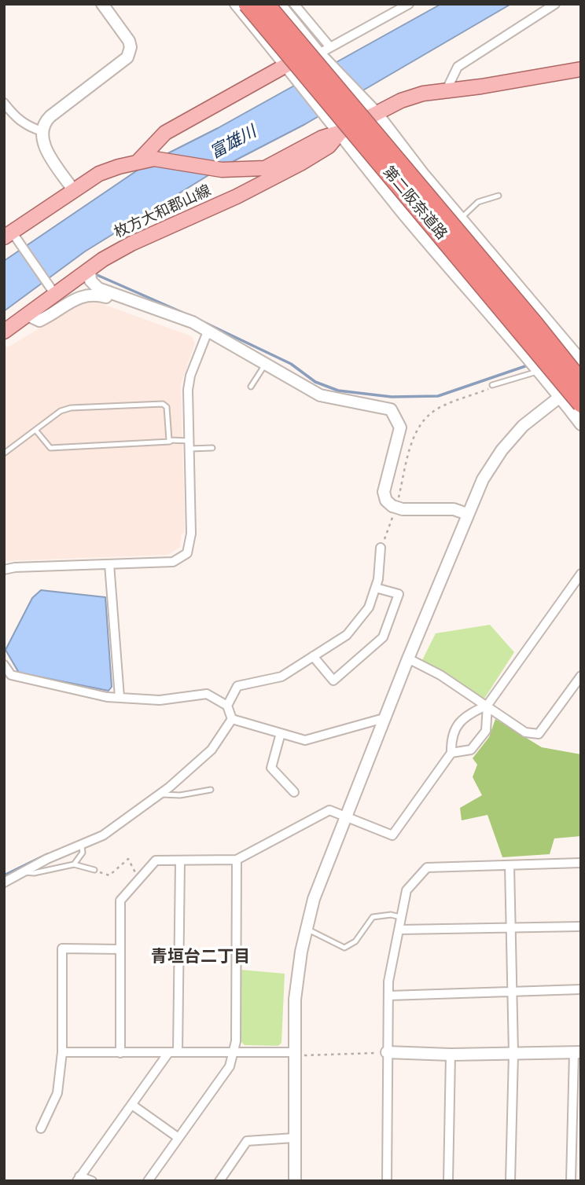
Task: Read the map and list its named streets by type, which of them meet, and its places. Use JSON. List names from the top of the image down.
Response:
{
  "streets": {
    "highway": ["第二阪奈道路"],
    "main road": ["枚方大和郡山線"]
  },
  "districts": ["青垣台二丁目"],
  "water": ["富雄川"]
}
